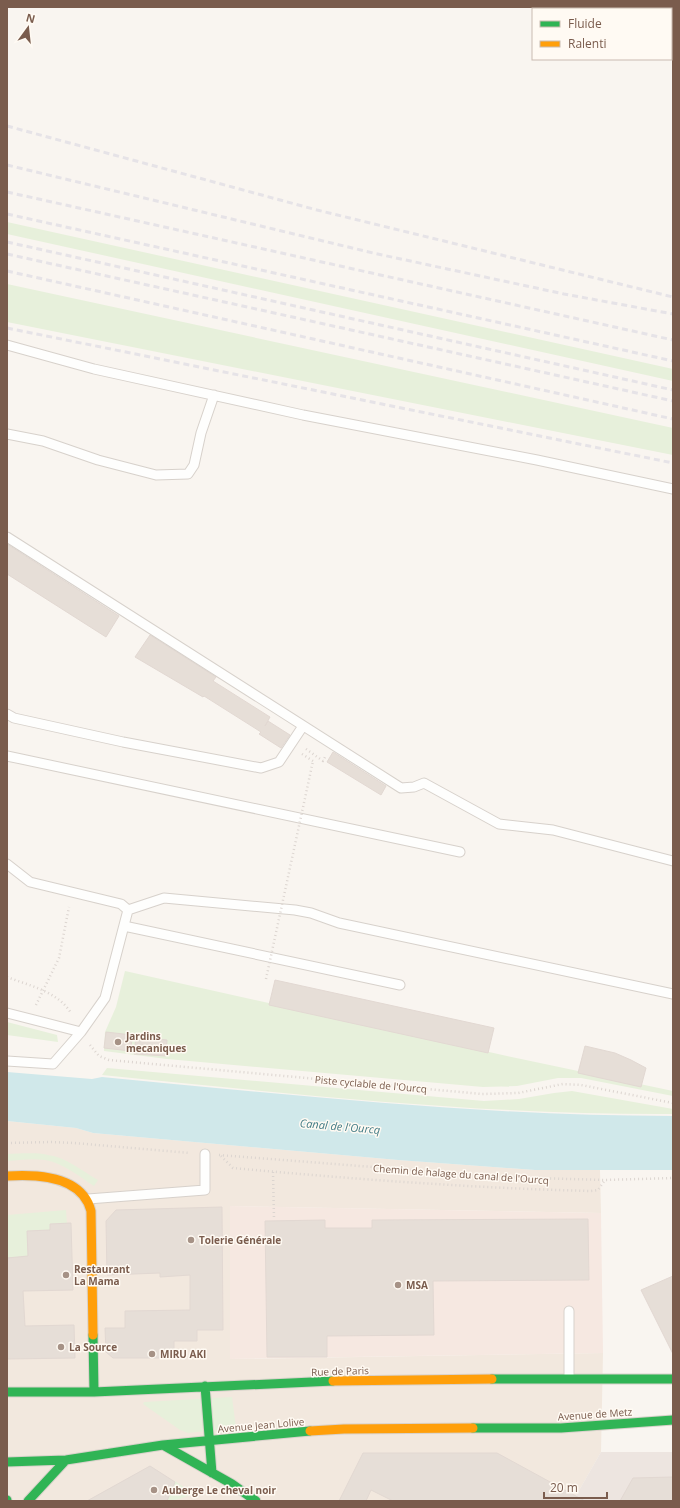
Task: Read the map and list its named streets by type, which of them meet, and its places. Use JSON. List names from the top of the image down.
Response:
{
  "streets": {
    "main road": ["Rue de Paris", "Avenue de Metz", "Avenue Jean Lolive"],
    "path": ["Piste cyclable de l'Ourcq", "Chemin de halage du canal de l'Ourcq"]
  },
  "crossings": [
    ["Avenue de Metz", "Avenue Jean Lolive"]
  ],
  "water": ["Canal de l'Ourcq"],
  "places": [
    "Jardins mecaniques",
    "Tolerie Générale",
    "Restaurant La Mama",
    "MSA",
    "La Source",
    "MIRU AKI",
    "Auberge Le cheval noir"
  ],
  "legend": ["Fluide", "Ralenti"],
  "scale_bar": "20 m",
  "north": "top"
}
